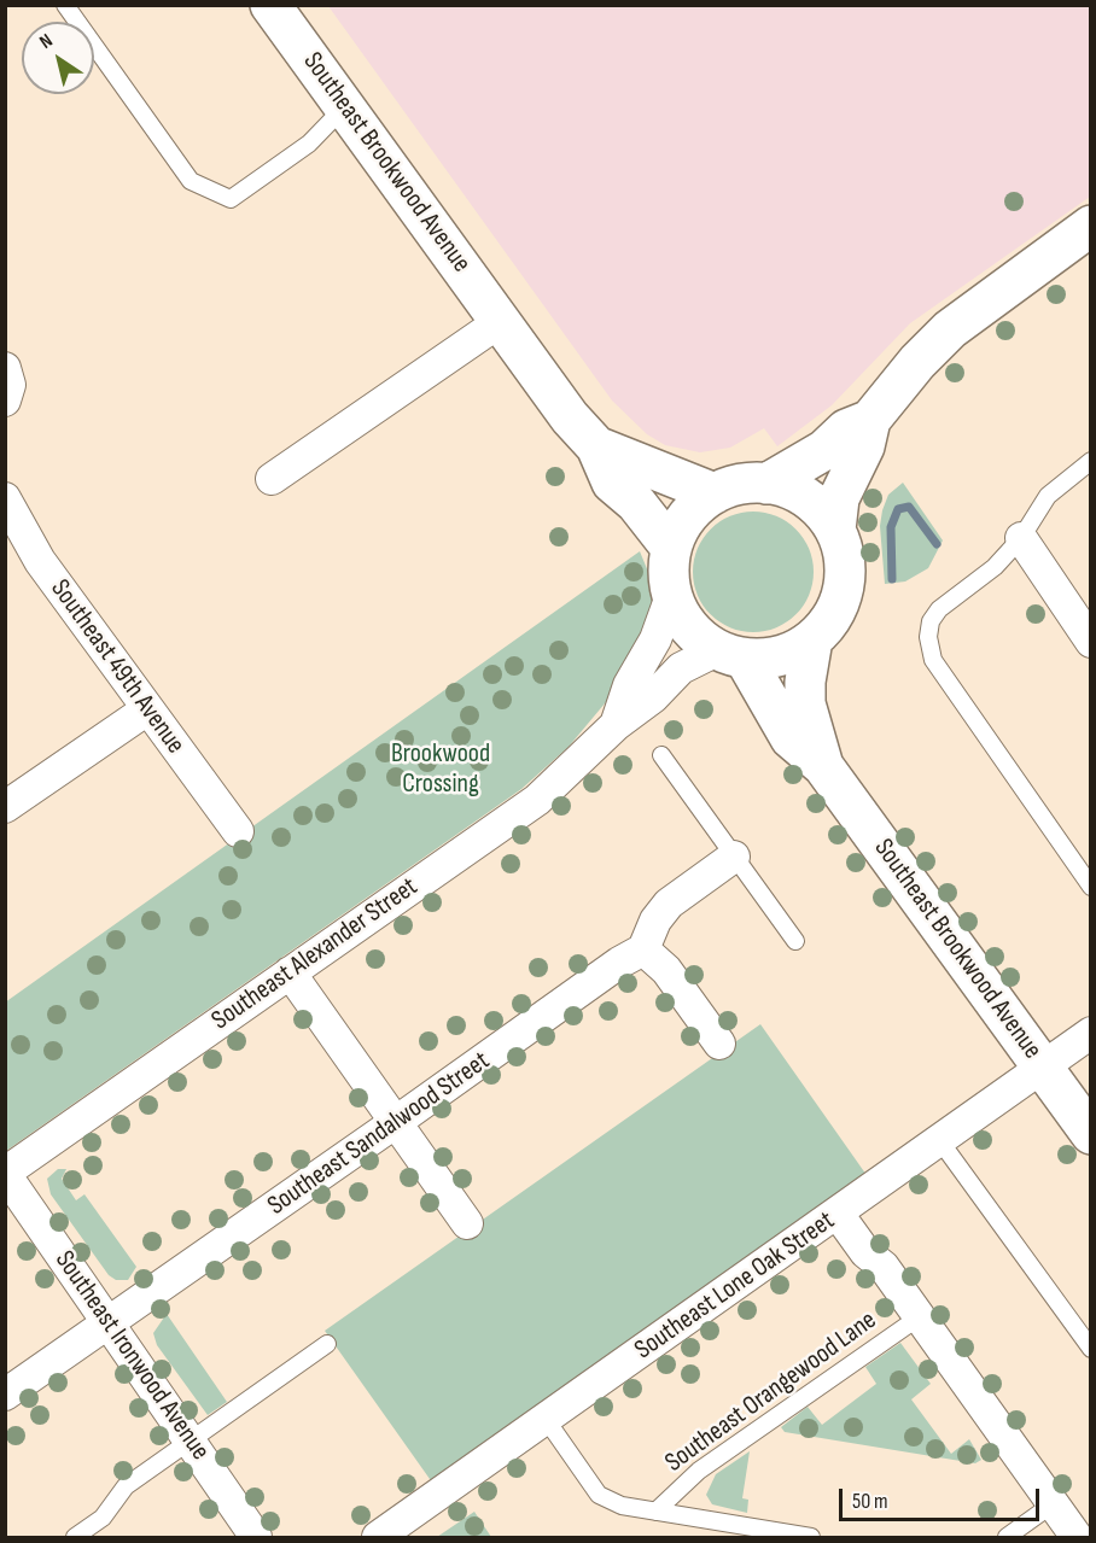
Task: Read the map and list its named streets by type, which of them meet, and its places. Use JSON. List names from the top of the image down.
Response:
{
  "streets": {
    "street": [
      "Southeast Brookwood Avenue",
      "Southeast 49th Avenue",
      "Southeast Alexander Street",
      "Southeast Sandalwood Street",
      "Southeast Lone Oak Street",
      "Southeast Ironwood Avenue"
    ],
    "lane": ["Southeast Orangewood Lane"]
  },
  "crossings": [
    ["Southeast Brookwood Avenue", "Southeast Alexander Street"],
    ["Southeast Brookwood Avenue", "Southeast Lone Oak Street"],
    ["Southeast Alexander Street", "Southeast Ironwood Avenue"],
    ["Southeast Sandalwood Street", "Southeast Ironwood Avenue"]
  ],
  "parks": ["Brookwood Crossing"],
  "scale_bar": "50 m",
  "north": "top left"
}
